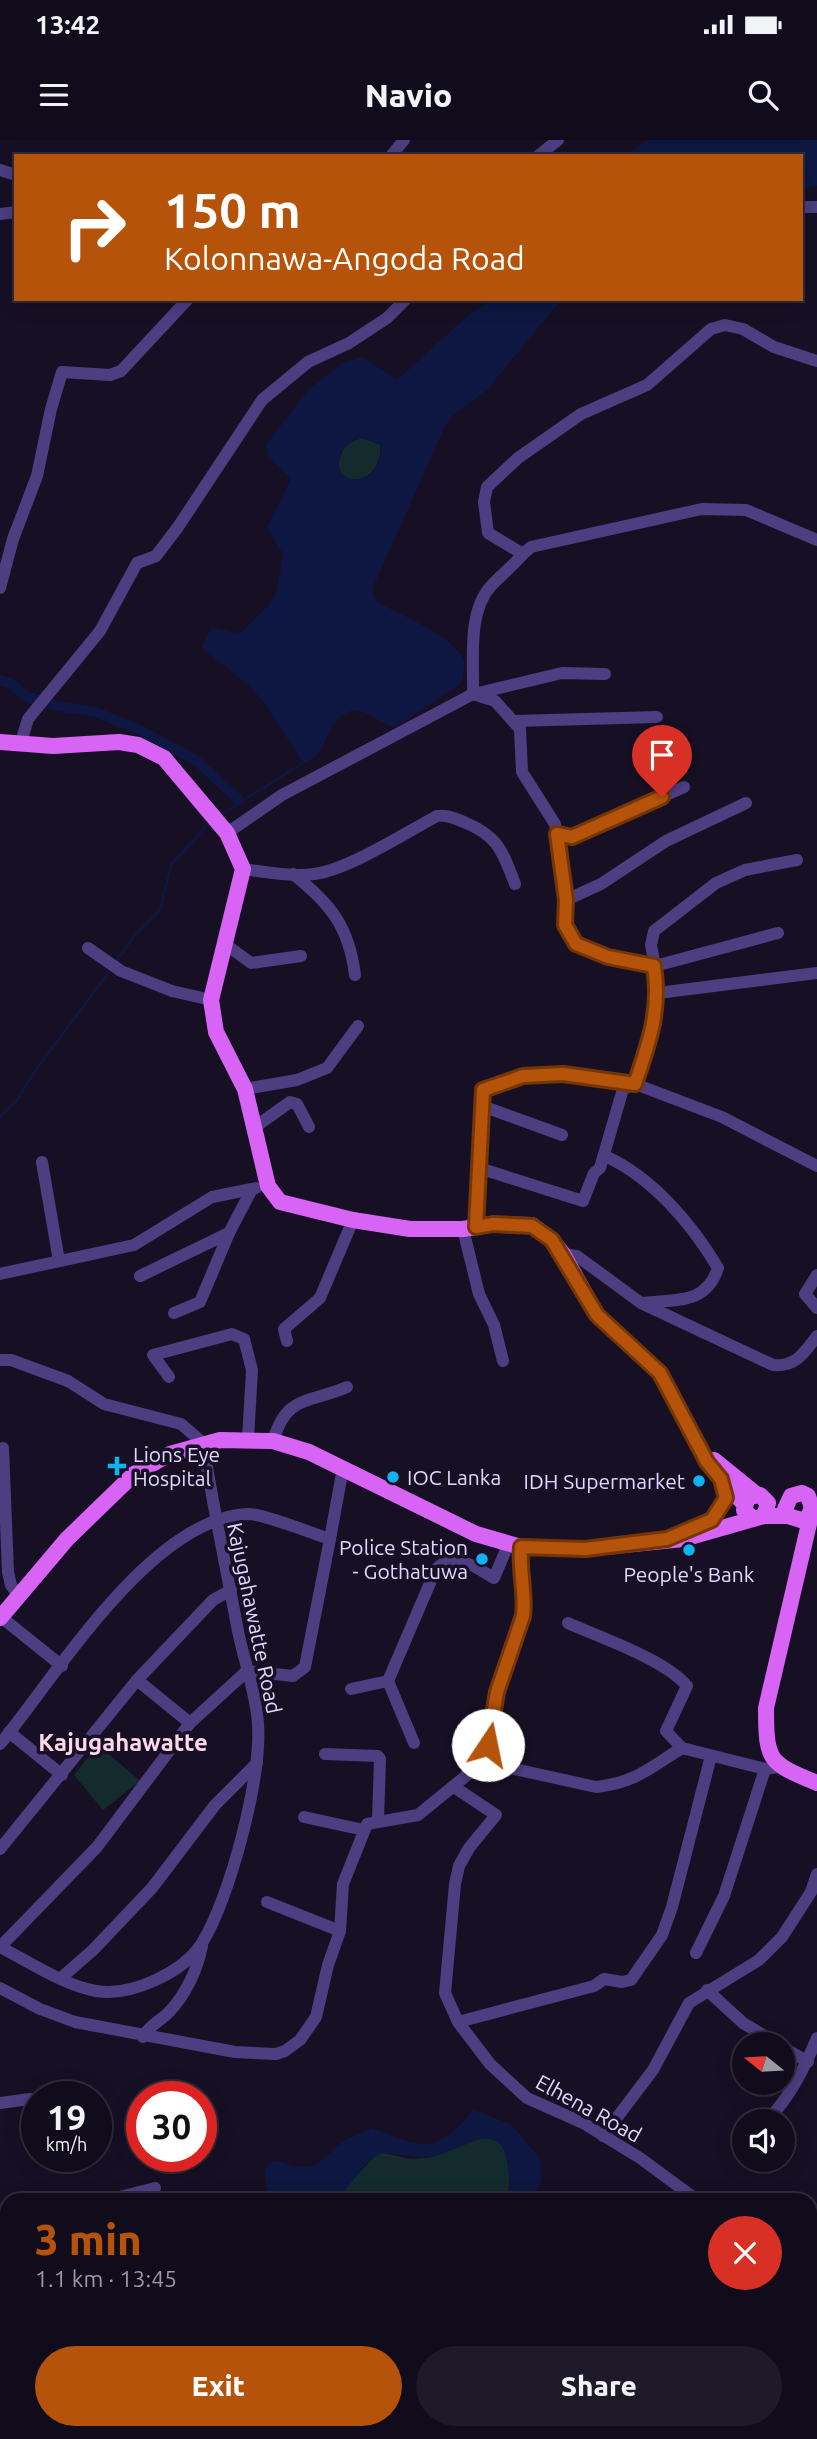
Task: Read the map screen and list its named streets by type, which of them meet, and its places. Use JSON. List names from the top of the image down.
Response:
{
  "streets": {
    "street": ["Kajugahawatte Road", "Elhena Road"]
  },
  "districts": ["Kajugahawatte"],
  "places": {
    "health": ["Lions Eye Hospital"],
    "other": [
      "IOC Lanka",
      "IDH Supermarket",
      "People's Bank",
      "Police Station - Gothatuwa"
    ]
  },
  "north": "left",
  "page": {
    "status": "13:42",
    "header": "Navio",
    "turn": ["150 m", "Kolonnawa-Angoda Road"],
    "speed": "19 km/h",
    "limit": "30",
    "heading": ["3 min", "1.1 km · 13:45"],
    "buttons": ["Exit", "Share"]
  }
}
